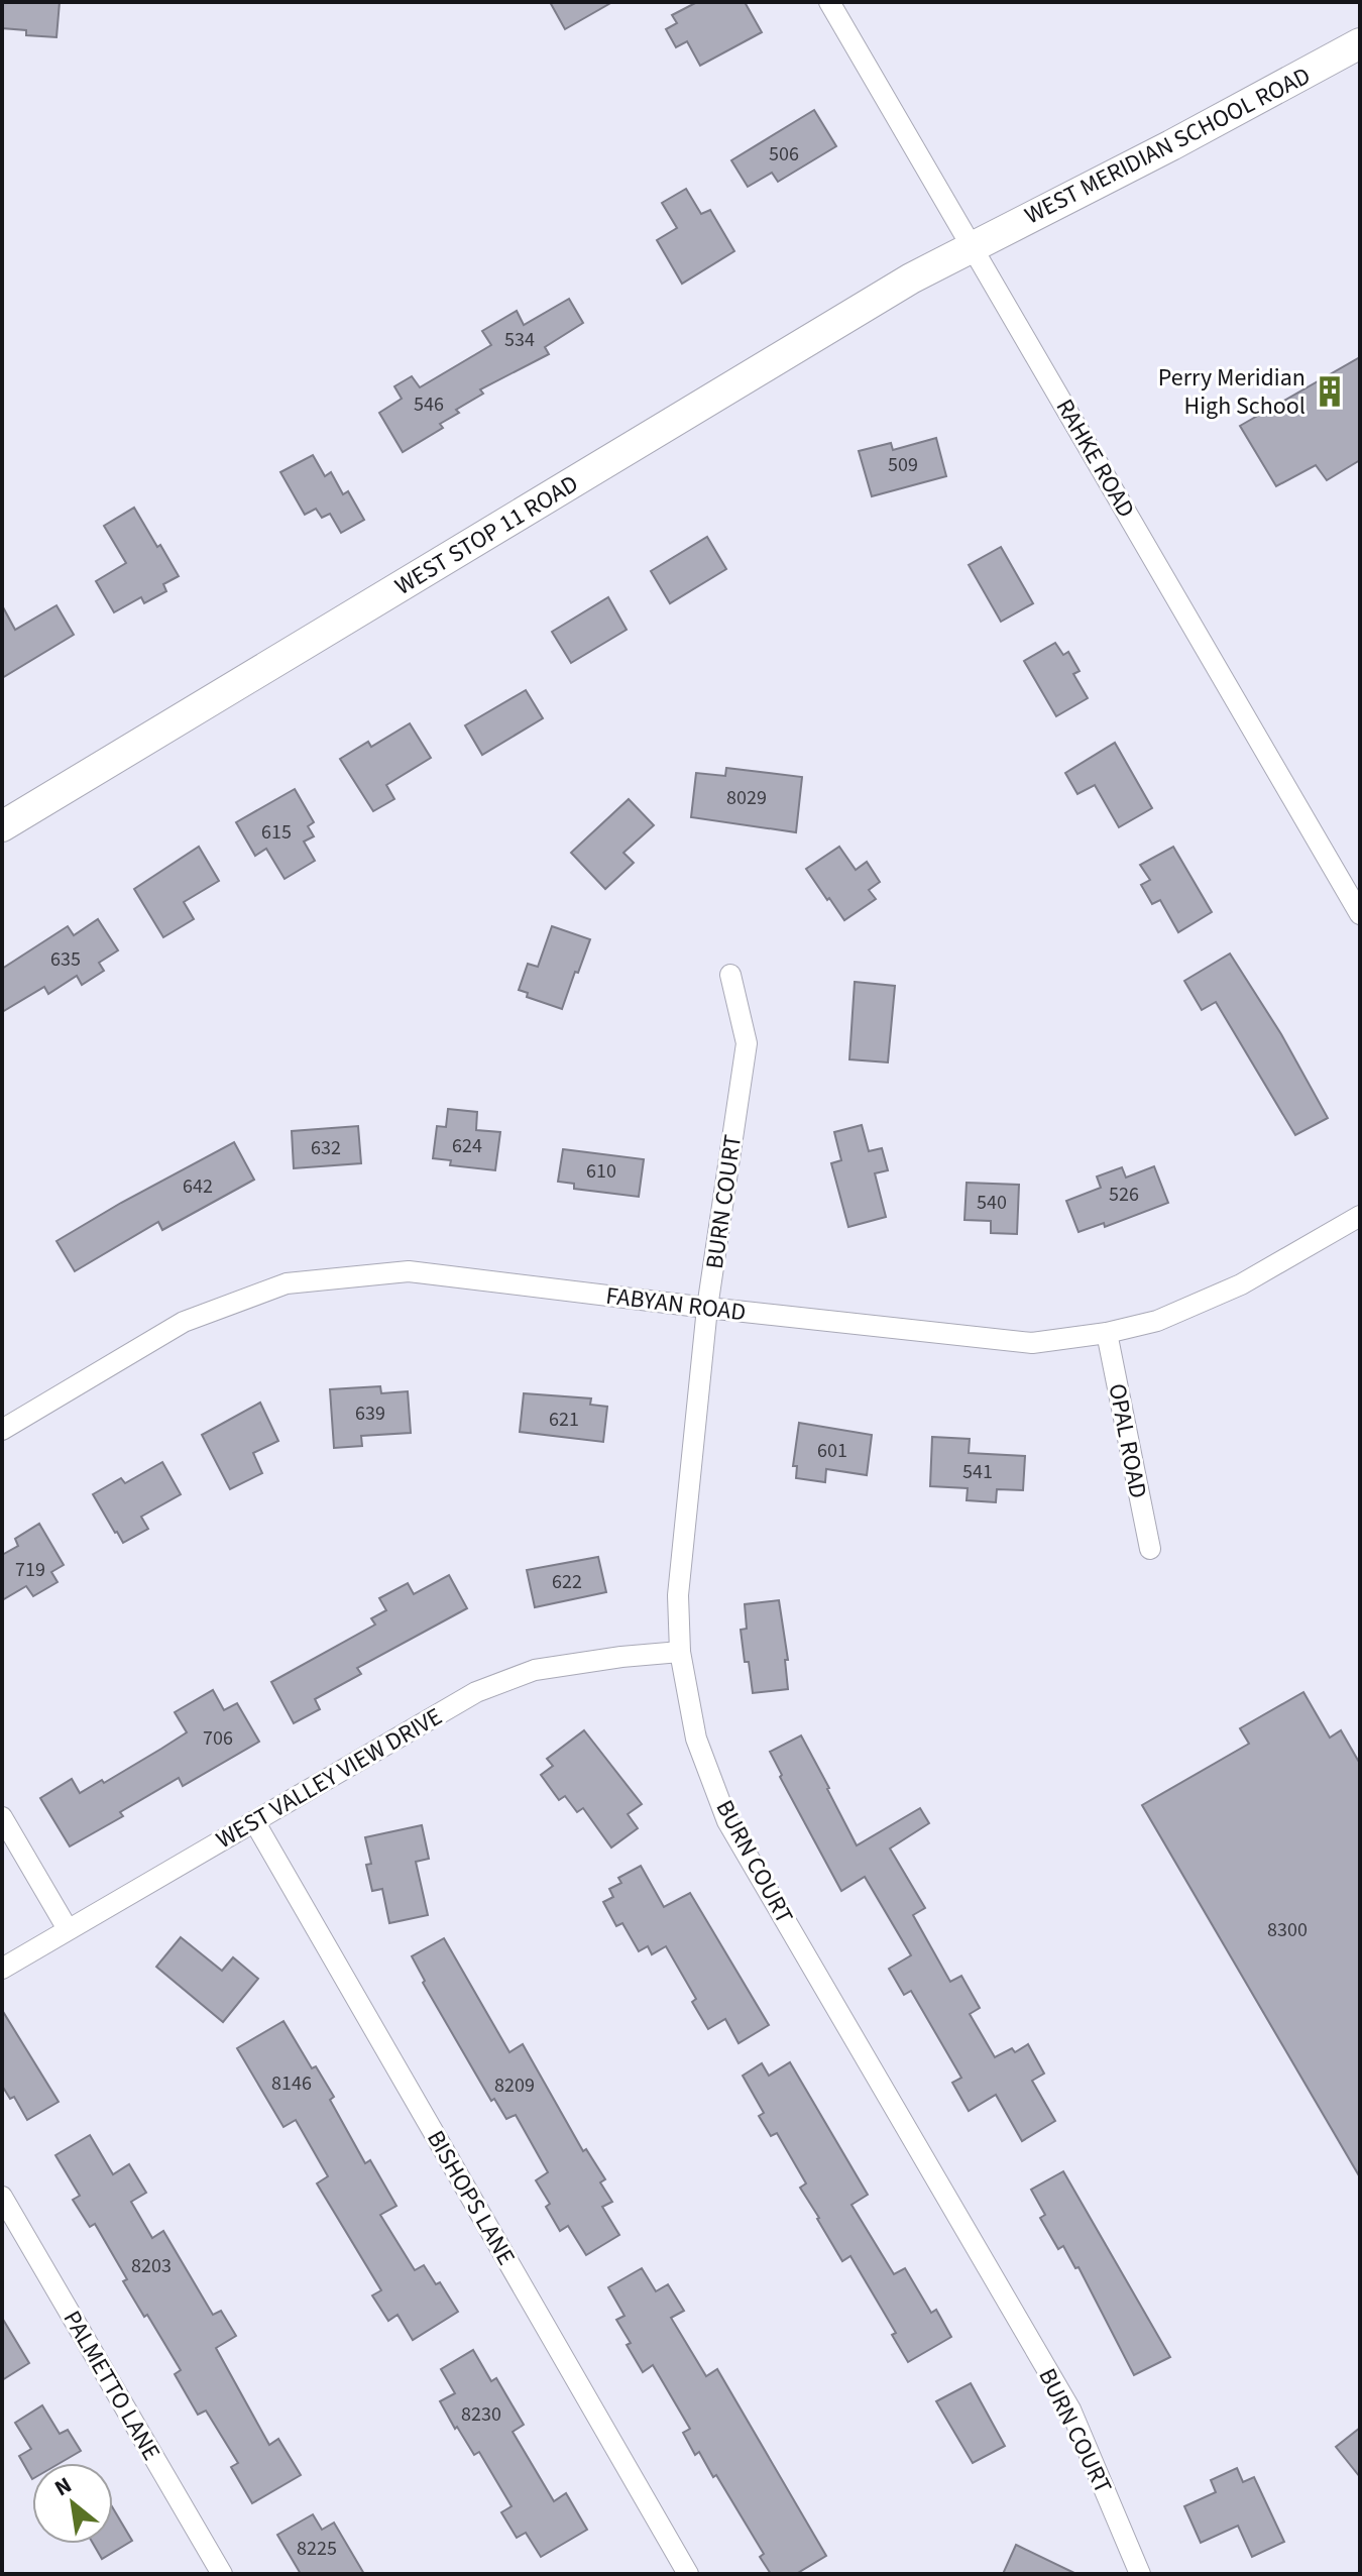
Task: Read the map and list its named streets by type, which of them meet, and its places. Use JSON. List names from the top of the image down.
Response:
{
  "streets": {
    "main road": ["WEST MERIDIAN SCHOOL ROAD", "WEST STOP 11 ROAD"],
    "street": [
      "RAHKE ROAD",
      "BURN COURT",
      "FABYAN ROAD",
      "OPAL ROAD",
      "WEST VALLEY VIEW DRIVE",
      "BISHOPS LANE",
      "PALMETTO LANE"
    ]
  },
  "crossings": [
    ["WEST MERIDIAN SCHOOL ROAD", "RAHKE ROAD"],
    ["WEST MERIDIAN SCHOOL ROAD", "WEST STOP 11 ROAD"],
    ["RAHKE ROAD", "WEST STOP 11 ROAD"],
    ["BURN COURT", "FABYAN ROAD"],
    ["BURN COURT", "WEST VALLEY VIEW DRIVE"],
    ["FABYAN ROAD", "OPAL ROAD"],
    ["WEST VALLEY VIEW DRIVE", "BISHOPS LANE"]
  ],
  "places": {
    "building": ["Perry Meridian High School"]
  },
  "house_numbers": [
    "506",
    "534",
    "546",
    "509",
    "8029",
    "615",
    "635",
    "624",
    "632",
    "610",
    "642",
    "526",
    "540",
    "639",
    "621",
    "601",
    "541",
    "719",
    "622",
    "706",
    "8300",
    "8146",
    "8209",
    "8203",
    "8230",
    "8225"
  ],
  "north": "top left"
}
